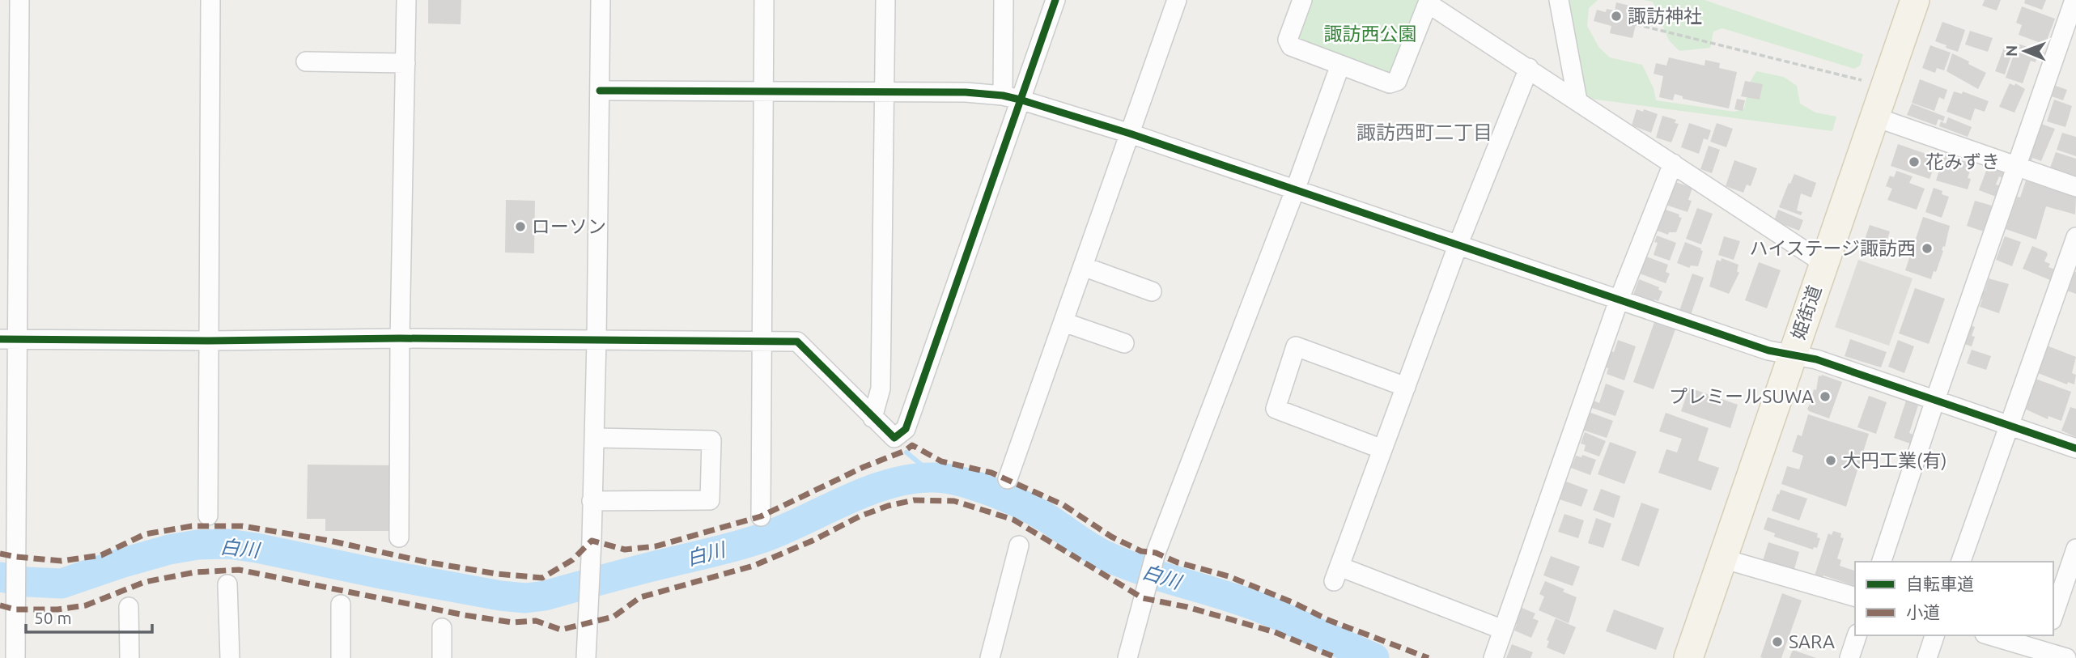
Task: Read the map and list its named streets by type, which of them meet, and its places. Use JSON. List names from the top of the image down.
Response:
{
  "streets": {
    "main road": ["姫街道"]
  },
  "districts": ["諏訪西町二丁目"],
  "water": ["白川"],
  "parks": ["諏訪西公園"],
  "places": [
    "諏訪神社",
    "花みずき",
    "ローソン",
    "ハイステージ諏訪西",
    "プレミールSUWA",
    "大円工業(有)",
    "SARA"
  ],
  "legend": ["自転車道", "小道"],
  "scale_bar": "50 m",
  "north": "left"
}
